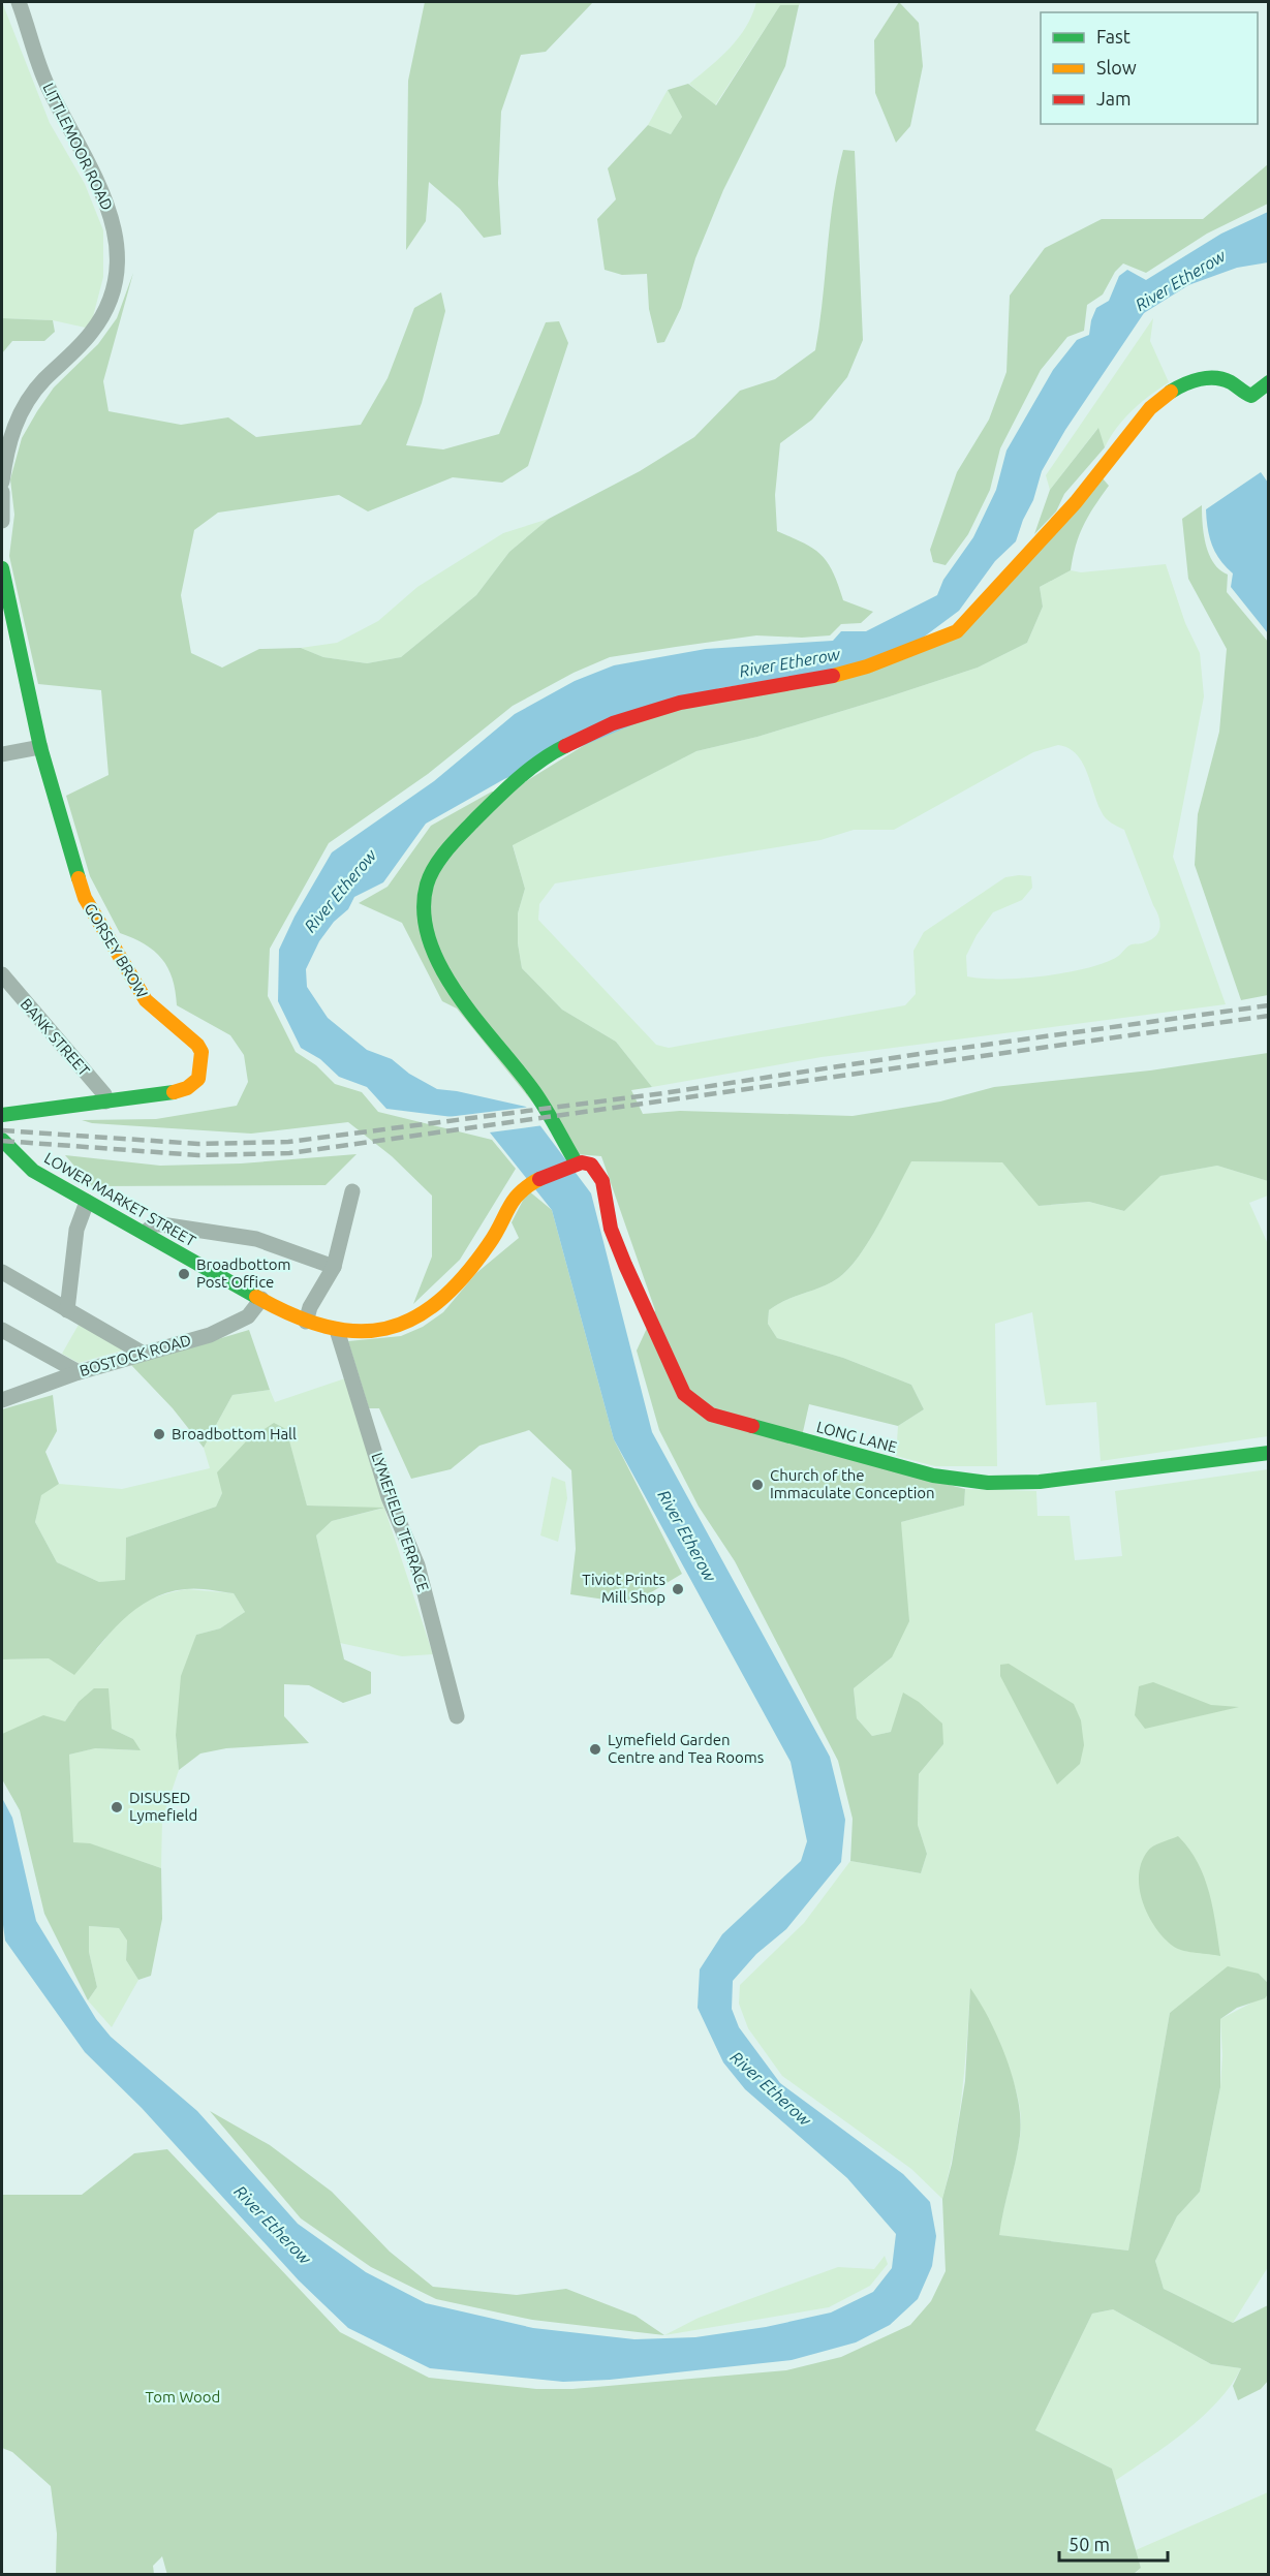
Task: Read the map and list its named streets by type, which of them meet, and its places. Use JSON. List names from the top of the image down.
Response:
{
  "streets": {
    "street": [
      "LITTLEMOOR ROAD",
      "GORSEY BROW",
      "BANK STREET",
      "LOWER MARKET STREET",
      "BOSTOCK ROAD",
      "LONG LANE",
      "LYMEFIELD TERRACE"
    ]
  },
  "crossings": [
    ["GORSEY BROW", "BANK STREET"],
    ["LOWER MARKET STREET", "BOSTOCK ROAD"],
    ["LOWER MARKET STREET", "LONG LANE"],
    ["LOWER MARKET STREET", "LYMEFIELD TERRACE"]
  ],
  "water": ["River Etherow"],
  "parks": ["Tom Wood"],
  "places": [
    "Broadbottom Post Office",
    "Broadbottom Hall",
    "Church of the Immaculate Conception",
    "Tiviot Prints Mill Shop",
    "Lymefield Garden Centre and Tea Rooms",
    "DISUSED Lymefield"
  ],
  "legend": ["Fast", "Slow", "Jam"],
  "scale_bar": "50 m"
}
